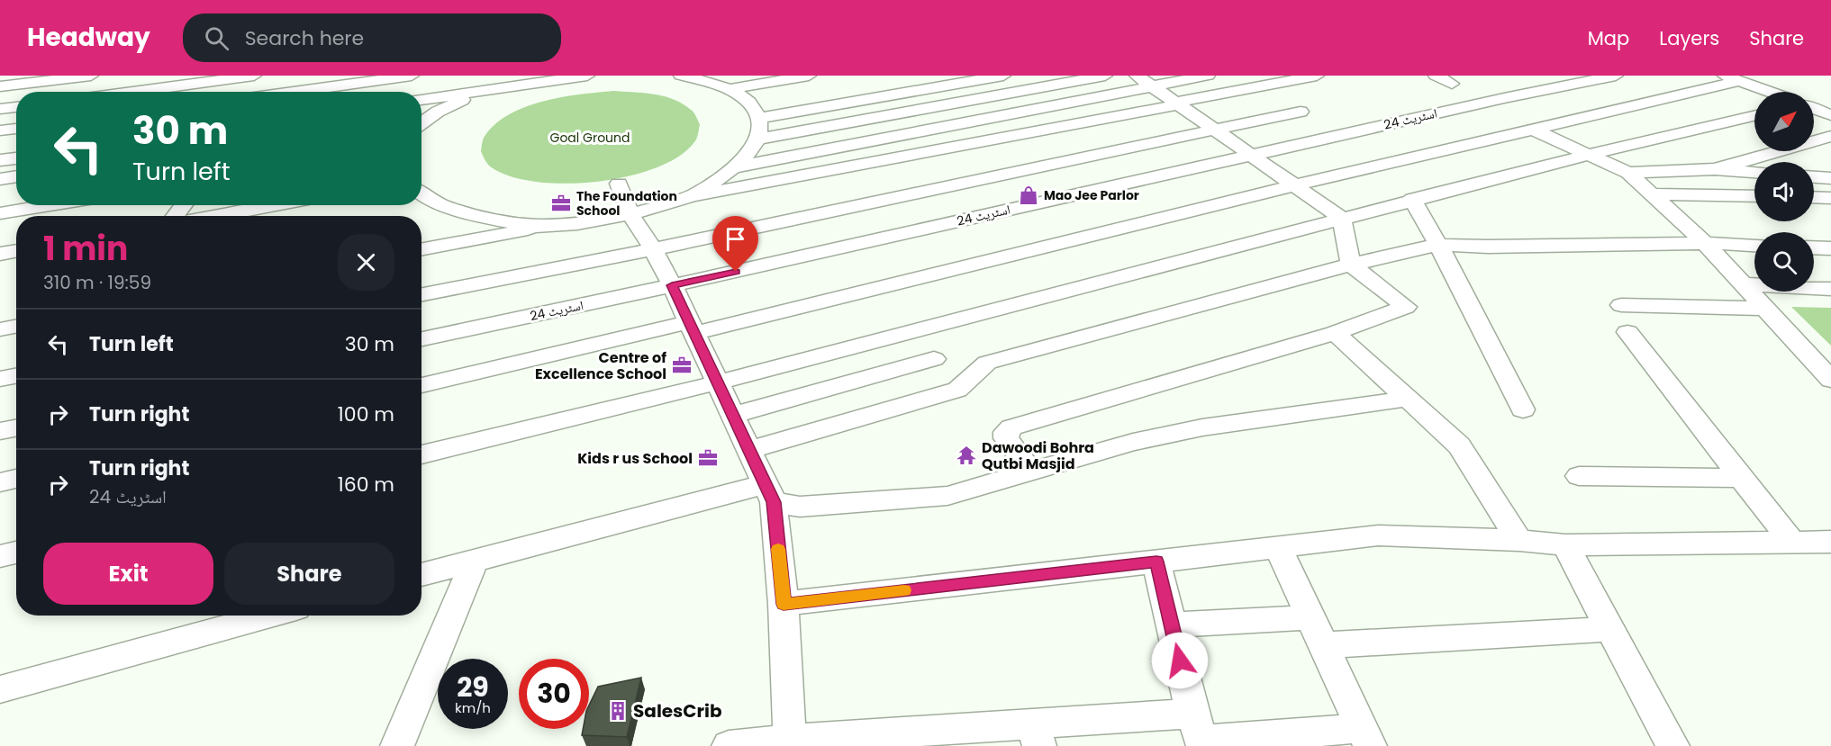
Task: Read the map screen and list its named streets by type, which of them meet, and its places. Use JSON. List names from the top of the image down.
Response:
{
  "streets": {
    "street": ["اسٹریٹ 24"]
  },
  "parks": ["Goal Ground"],
  "places": {
    "shop": ["Mao Jee Parlor"],
    "office": ["The Foundation School", "Centre of Excellence School", "Kids r us School"],
    "temple": ["Dawoodi Bohra Qutbi Masjid"],
    "building": ["SalesCrib"]
  },
  "north": "top right",
  "page": {
    "header": "Headway",
    "search": "Search here",
    "nav": ["Map", "Layers", "Share"],
    "turn": ["30 m", "Turn left"],
    "heading": ["1 min", "310 m · 19:59"],
    "list": [
      {
        "name": "Turn left",
        "value": "30 m"
      },
      {
        "name": "Turn right",
        "value": "100 m"
      },
      {
        "name": "Turn right",
        "note": "اسٹریٹ 24",
        "value": "160 m"
      }
    ],
    "buttons": ["Exit", "Share"],
    "speed": "29 km/h",
    "limit": "30"
  }
}
